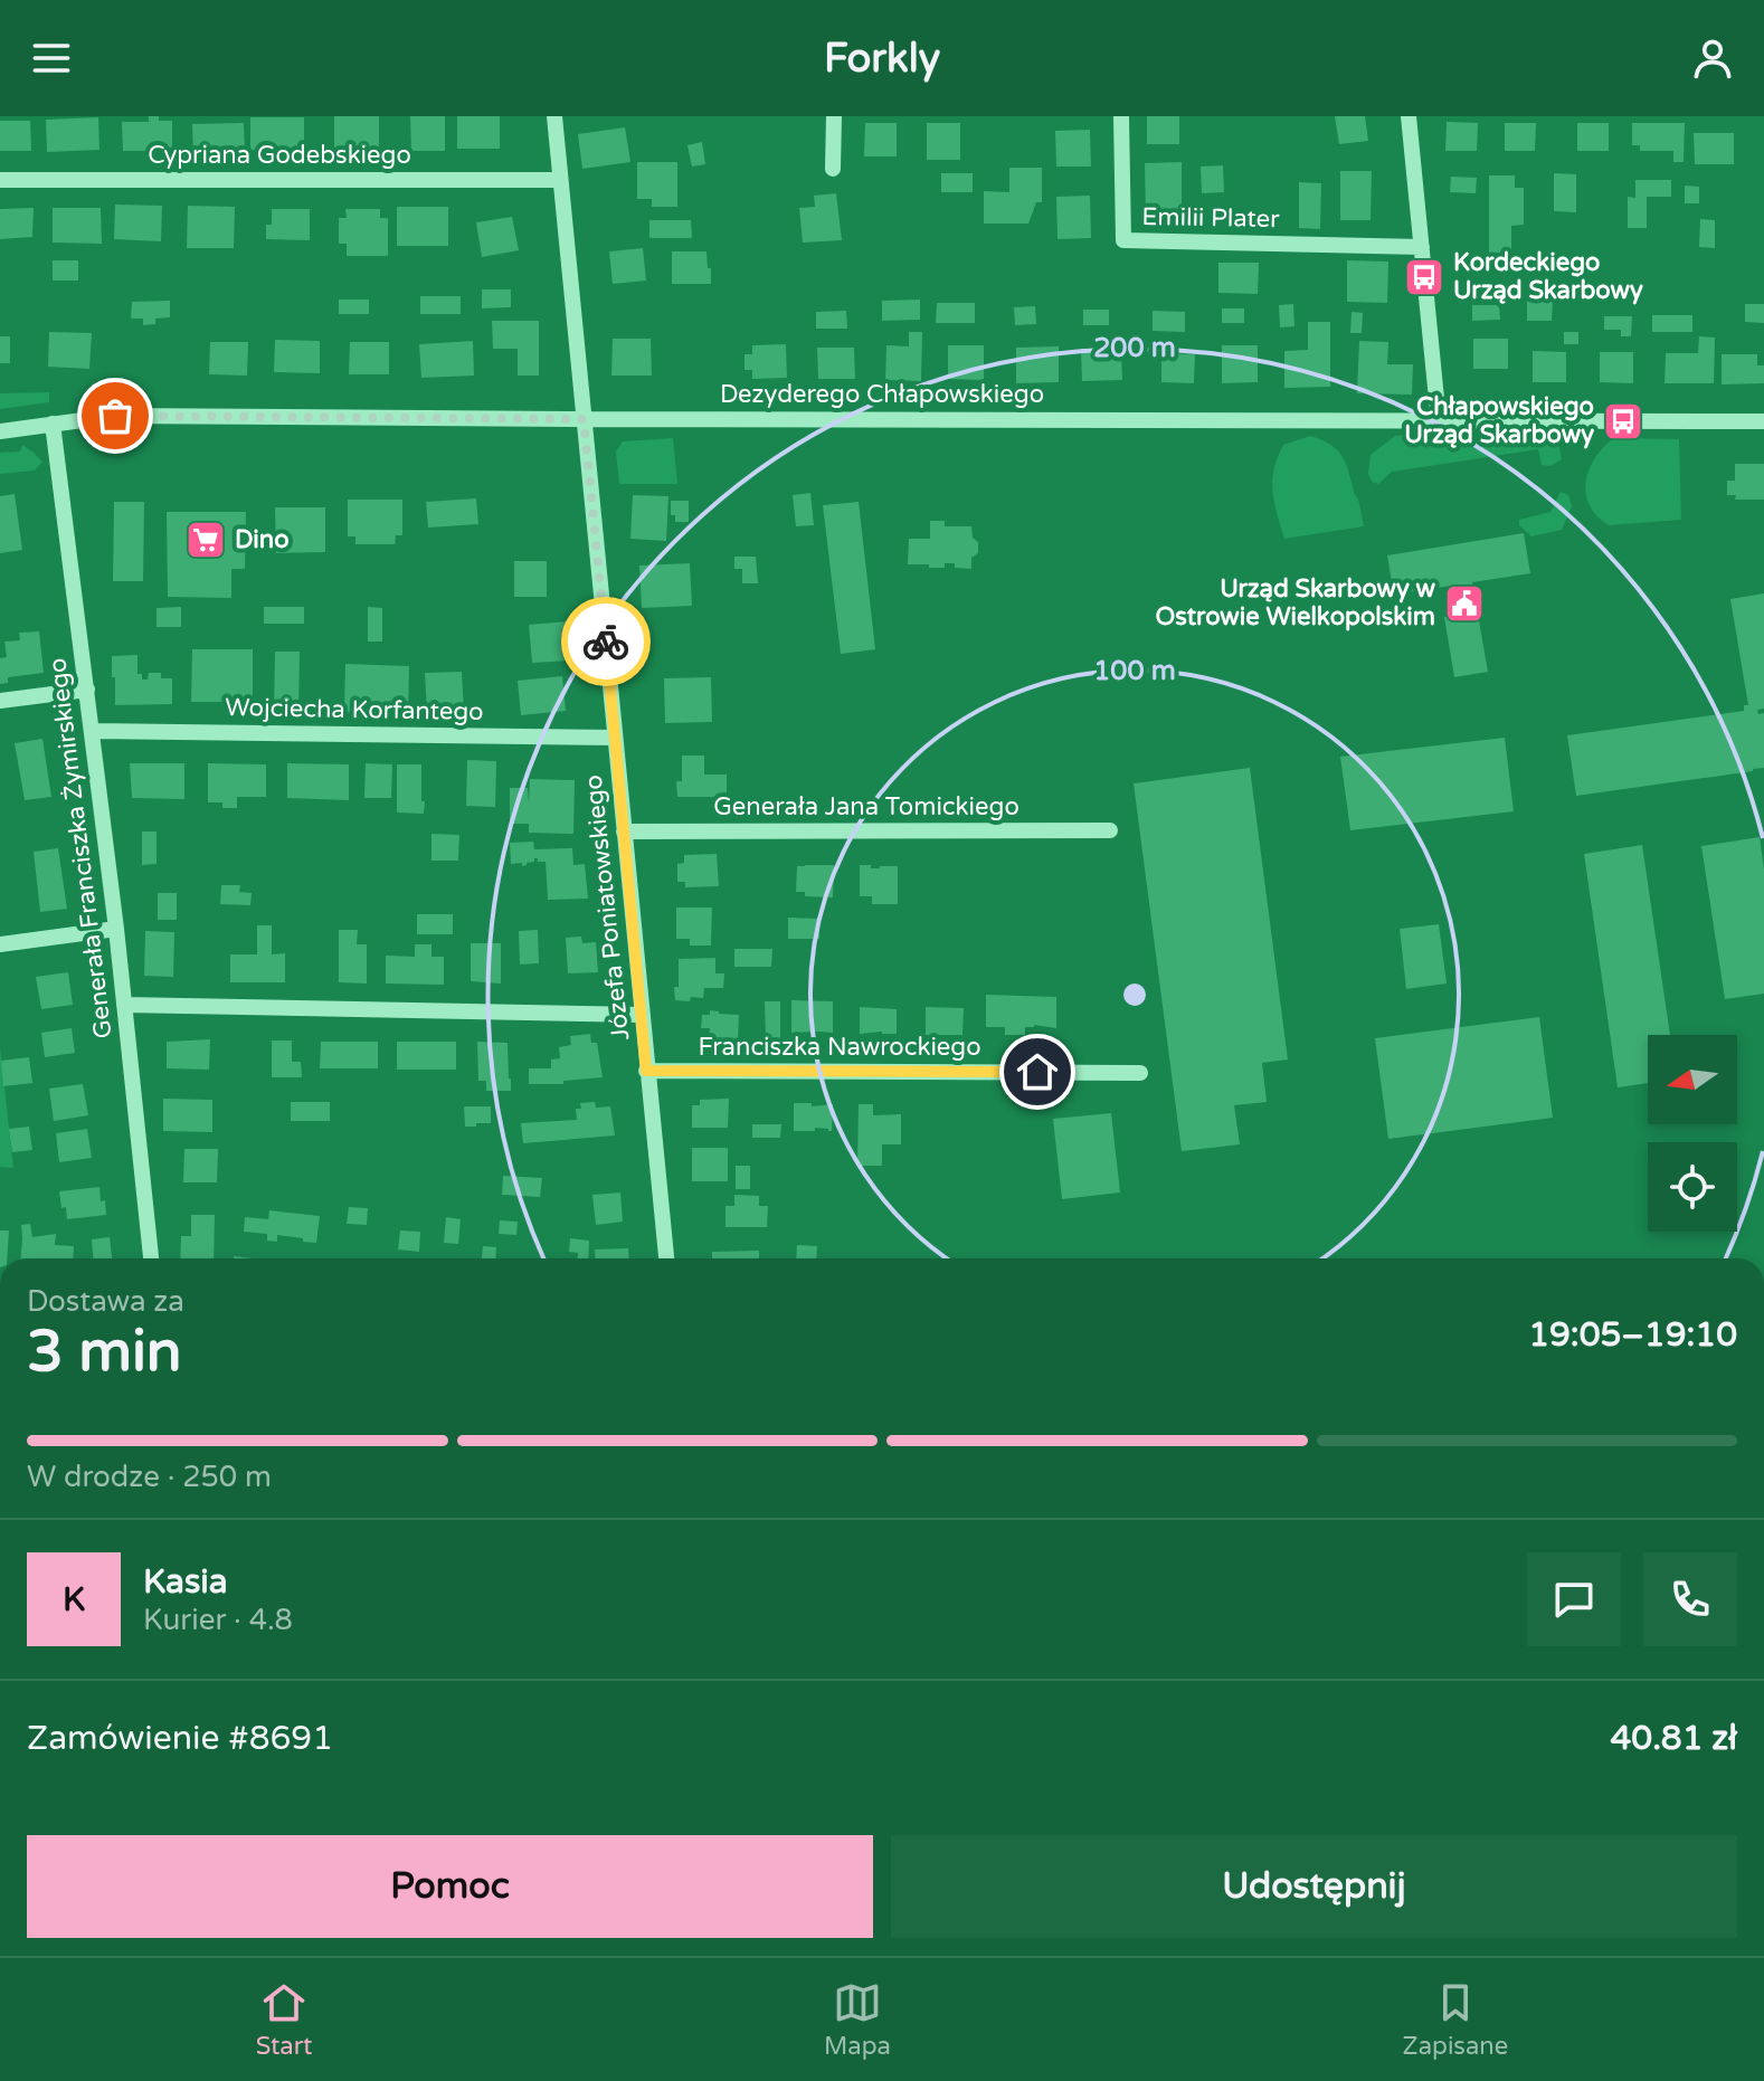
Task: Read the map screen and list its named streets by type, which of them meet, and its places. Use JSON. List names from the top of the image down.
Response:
{
  "streets": {
    "street": [
      "Cypriana Godebskiego",
      "Emilii Plater",
      "Dezyderego Chłapowskiego",
      "Wojciecha Korfantego",
      "Generała Jana Tomickiego",
      "Generała Franciszka Żymirskiego",
      "Józefa Poniatowskiego",
      "Franciszka Nawrockiego"
    ]
  },
  "crossings": [
    ["Cypriana Godebskiego", "Józefa Poniatowskiego"],
    ["Dezyderego Chłapowskiego", "Generała Franciszka Żymirskiego"],
    ["Dezyderego Chłapowskiego", "Józefa Poniatowskiego"],
    ["Wojciecha Korfantego", "Generała Franciszka Żymirskiego"],
    ["Wojciecha Korfantego", "Józefa Poniatowskiego"],
    ["Generała Jana Tomickiego", "Józefa Poniatowskiego"],
    ["Józefa Poniatowskiego", "Franciszka Nawrockiego"]
  ],
  "places": {
    "bus stop": ["Kordeckiego Urząd Skarbowy", "Chłapowskiego Urząd Skarbowy"],
    "supermarket": ["Dino"],
    "public building": ["Urząd Skarbowy w Ostrowie Wielkopolskim"]
  },
  "north": "left",
  "page": {
    "header": "Forkly",
    "heading": ["3 min", "Dostawa za", "19:05–19:10"],
    "panel": [
      "Kasia",
      "Kurier · 4.8",
      "Zamówienie #8691",
      "40.81 zł"
    ],
    "bar": "W drodze · 250 m",
    "round": "K",
    "buttons": ["Pomoc", "Udostępnij"],
    "tabs": ["Start", "Mapa", "Zapisane"]
  },
  "rings": ["200 m", "100 m"]
}
